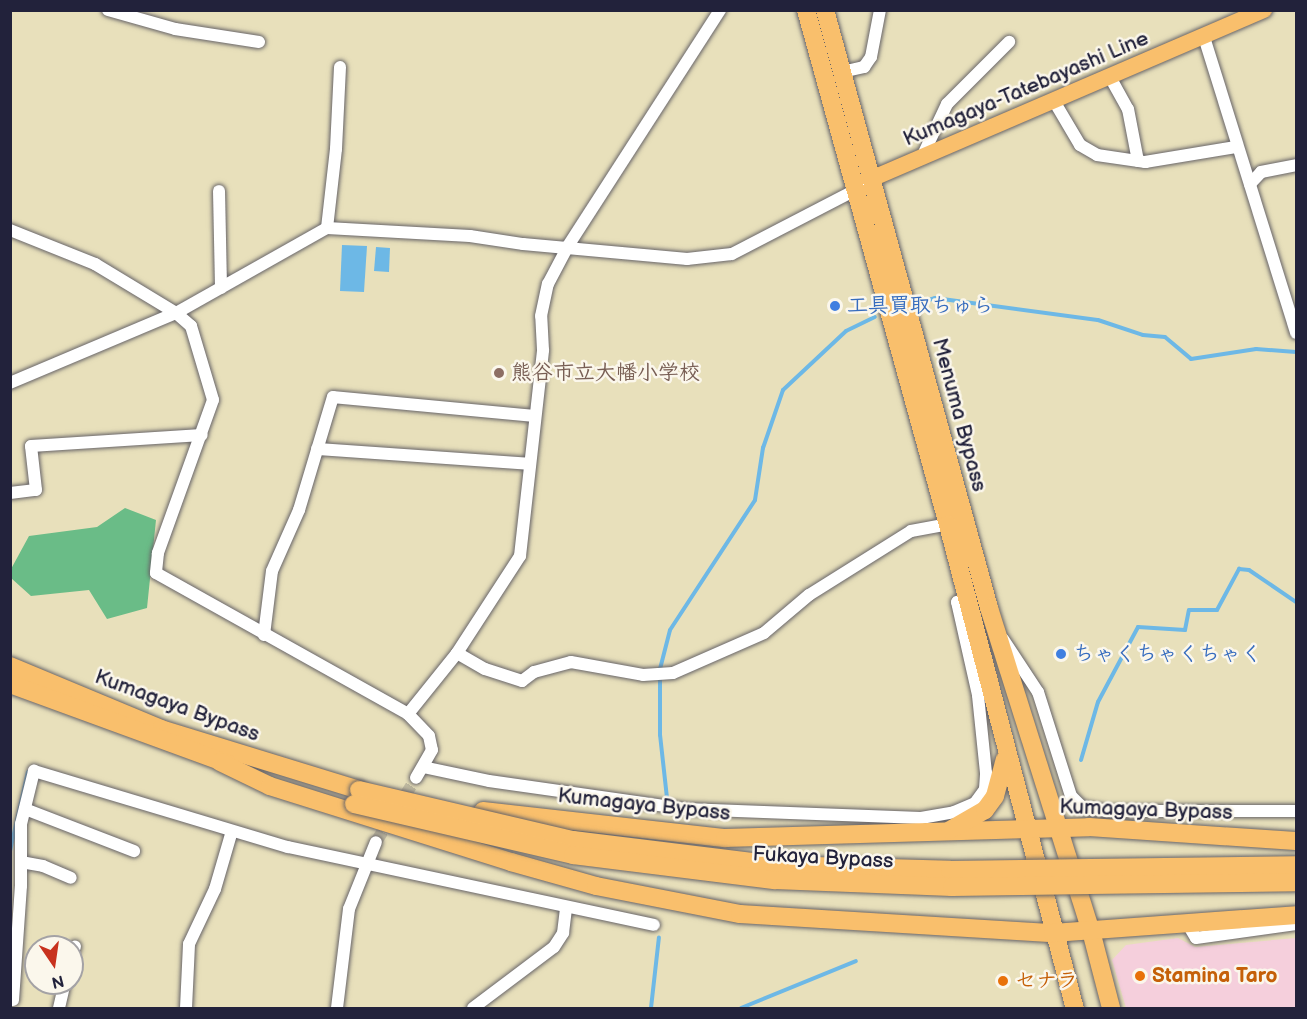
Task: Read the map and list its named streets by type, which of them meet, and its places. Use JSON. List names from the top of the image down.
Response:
{
  "streets": {
    "highway": ["Menuma Bypass", "Kumagaya Bypass", "Fukaya Bypass"],
    "main road": ["Kumagaya-Tatebayashi Line"]
  },
  "crossings": [
    ["Kumagaya-Tatebayashi Line", "Menuma Bypass"],
    ["Menuma Bypass", "Kumagaya Bypass"],
    ["Kumagaya Bypass", "Fukaya Bypass"]
  ],
  "places": [
    "工具買取ちゅら",
    "熊谷市立大幡小学校",
    "ちゃくちゃくちゃく",
    "Stamina Taro",
    "セナラ"
  ],
  "north": "bottom"
}
